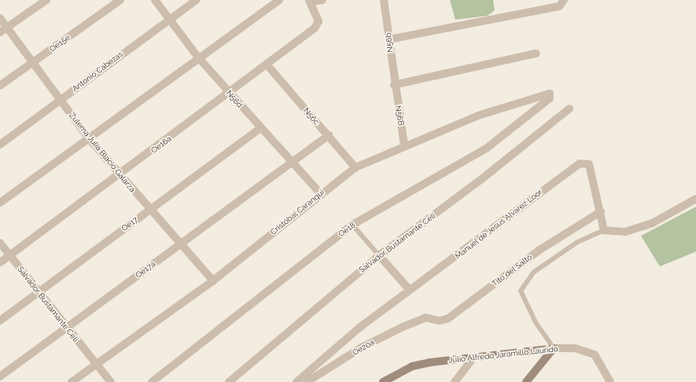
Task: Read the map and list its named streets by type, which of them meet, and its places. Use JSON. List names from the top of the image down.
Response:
{
  "streets": {
    "street": [
      "N56b",
      "Oe15e",
      "Antonio Cabezas",
      "N56d",
      "N56B",
      "N56c",
      "Oe16a",
      "Zulema Julia Blacio Galarza",
      "Cristóbal Caranqui",
      "Oe17",
      "Manuel de Jesus Alvarez Loor",
      "Oe18",
      "Salvador Bustamante Celi",
      "Oe17a",
      "Tito del Salto",
      "Oe20a",
      "Julio Alfredo Jaramillo Laurido"
    ]
  },
  "crossings": [
    ["N56b", "N56B"],
    ["Oe15e", "Zulema Julia Blacio Galarza"],
    ["Antonio Cabezas", "N56d"],
    ["Antonio Cabezas", "Zulema Julia Blacio Galarza"],
    ["N56d", "Oe16a"],
    ["N56d", "Cristóbal Caranqui"],
    ["N56d", "Oe17"],
    ["N56d", "Oe17a"],
    ["N56B", "Cristóbal Caranqui"],
    ["N56c", "Oe16a"],
    ["N56c", "Cristóbal Caranqui"],
    ["N56c", "Oe17a"],
    ["Oe16a", "Zulema Julia Blacio Galarza"],
    ["Oe16a", "Salvador Bustamante Celi"],
    ["Zulema Julia Blacio Galarza", "Cristóbal Caranqui"],
    ["Zulema Julia Blacio Galarza", "Oe17"],
    ["Zulema Julia Blacio Galarza", "Oe17a"],
    ["Cristóbal Caranqui", "Oe18"],
    ["Cristóbal Caranqui", "Salvador Bustamante Celi"],
    ["Oe17", "Salvador Bustamante Celi"],
    ["Manuel de Jesus Alvarez Loor", "Tito del Salto"],
    ["Salvador Bustamante Celi", "Oe17a"],
    ["Tito del Salto", "Oe20a"]
  ]
}
